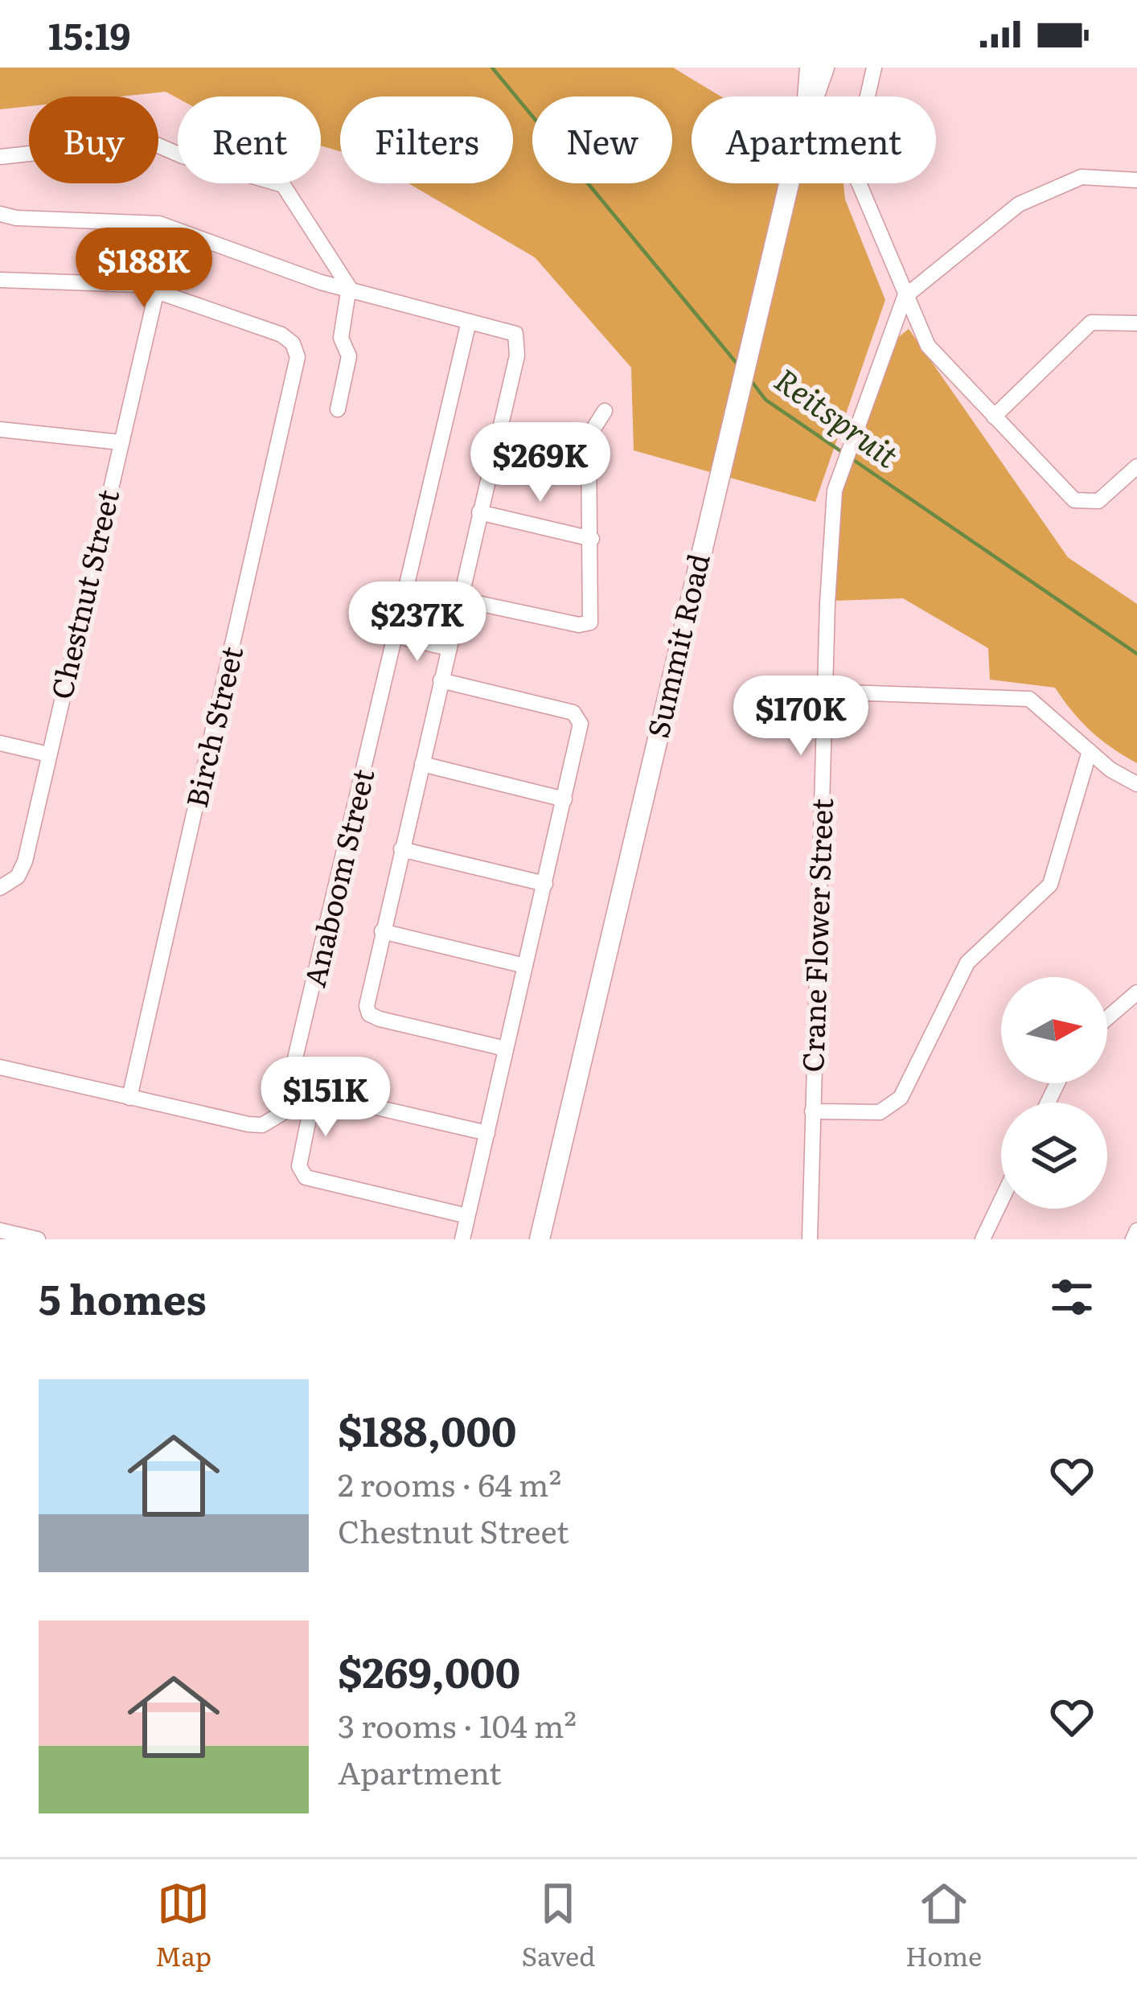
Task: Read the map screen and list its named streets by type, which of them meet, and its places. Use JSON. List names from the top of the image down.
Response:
{
  "streets": {
    "main road": ["Summit Road"],
    "street": [
      "Chestnut Street",
      "Birch Street",
      "Anaboom Street",
      "Crane Flower Street"
    ]
  },
  "crossings": [
    ["Chestnut Street", "Birch Street"],
    ["Birch Street", "Anaboom Street"]
  ],
  "water": ["Reitspruit"],
  "north": "right",
  "page": {
    "status": "15:19",
    "chip": [
      "Buy",
      "Rent",
      "Filters",
      "New",
      "Apartment"
    ],
    "price": [
      "$188K",
      "$269K",
      "$237K",
      "$170K",
      "$151K"
    ],
    "heading": "5 homes",
    "list": [
      {
        "name": "$188,000",
        "note": "2 rooms · 64 m² · Chestnut Street"
      },
      {
        "name": "$269,000",
        "note": "3 rooms · 104 m² · Apartment"
      }
    ],
    "tabs": ["Map", "Saved", "Home"]
  }
}
